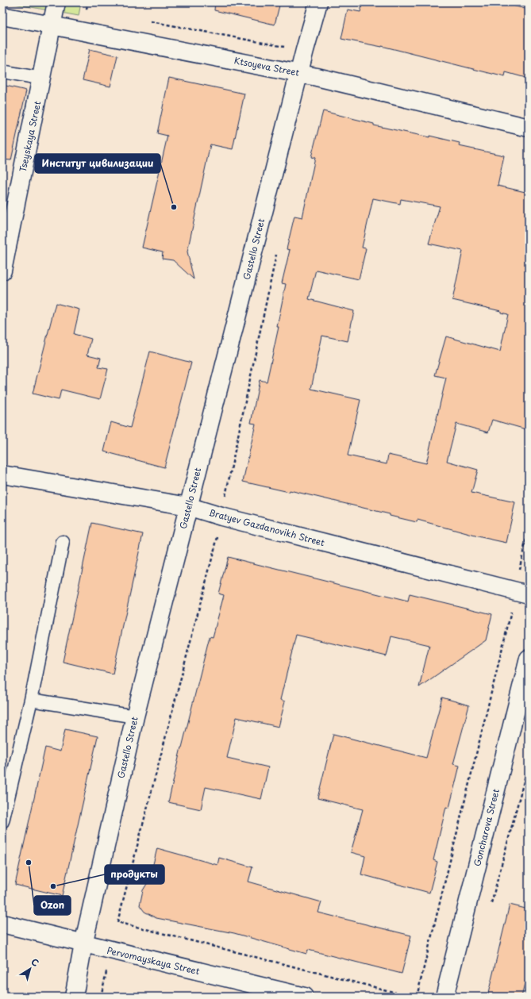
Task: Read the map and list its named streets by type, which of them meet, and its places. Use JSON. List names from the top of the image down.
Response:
{
  "streets": {
    "street": [
      "Ktsoyeva Street",
      "Tseyskaya Street",
      "Gastello Street",
      "Bratyev Gazdanovikh Street",
      "Goncharova Street",
      "Pervomayskaya Street"
    ]
  },
  "crossings": [
    ["Ktsoyeva Street", "Tseyskaya Street"],
    ["Ktsoyeva Street", "Gastello Street"],
    ["Gastello Street", "Bratyev Gazdanovikh Street"],
    ["Gastello Street", "Pervomayskaya Street"]
  ],
  "places": ["Институт цивилизации", "Ozon", "продукты"],
  "north": "top right"
}
